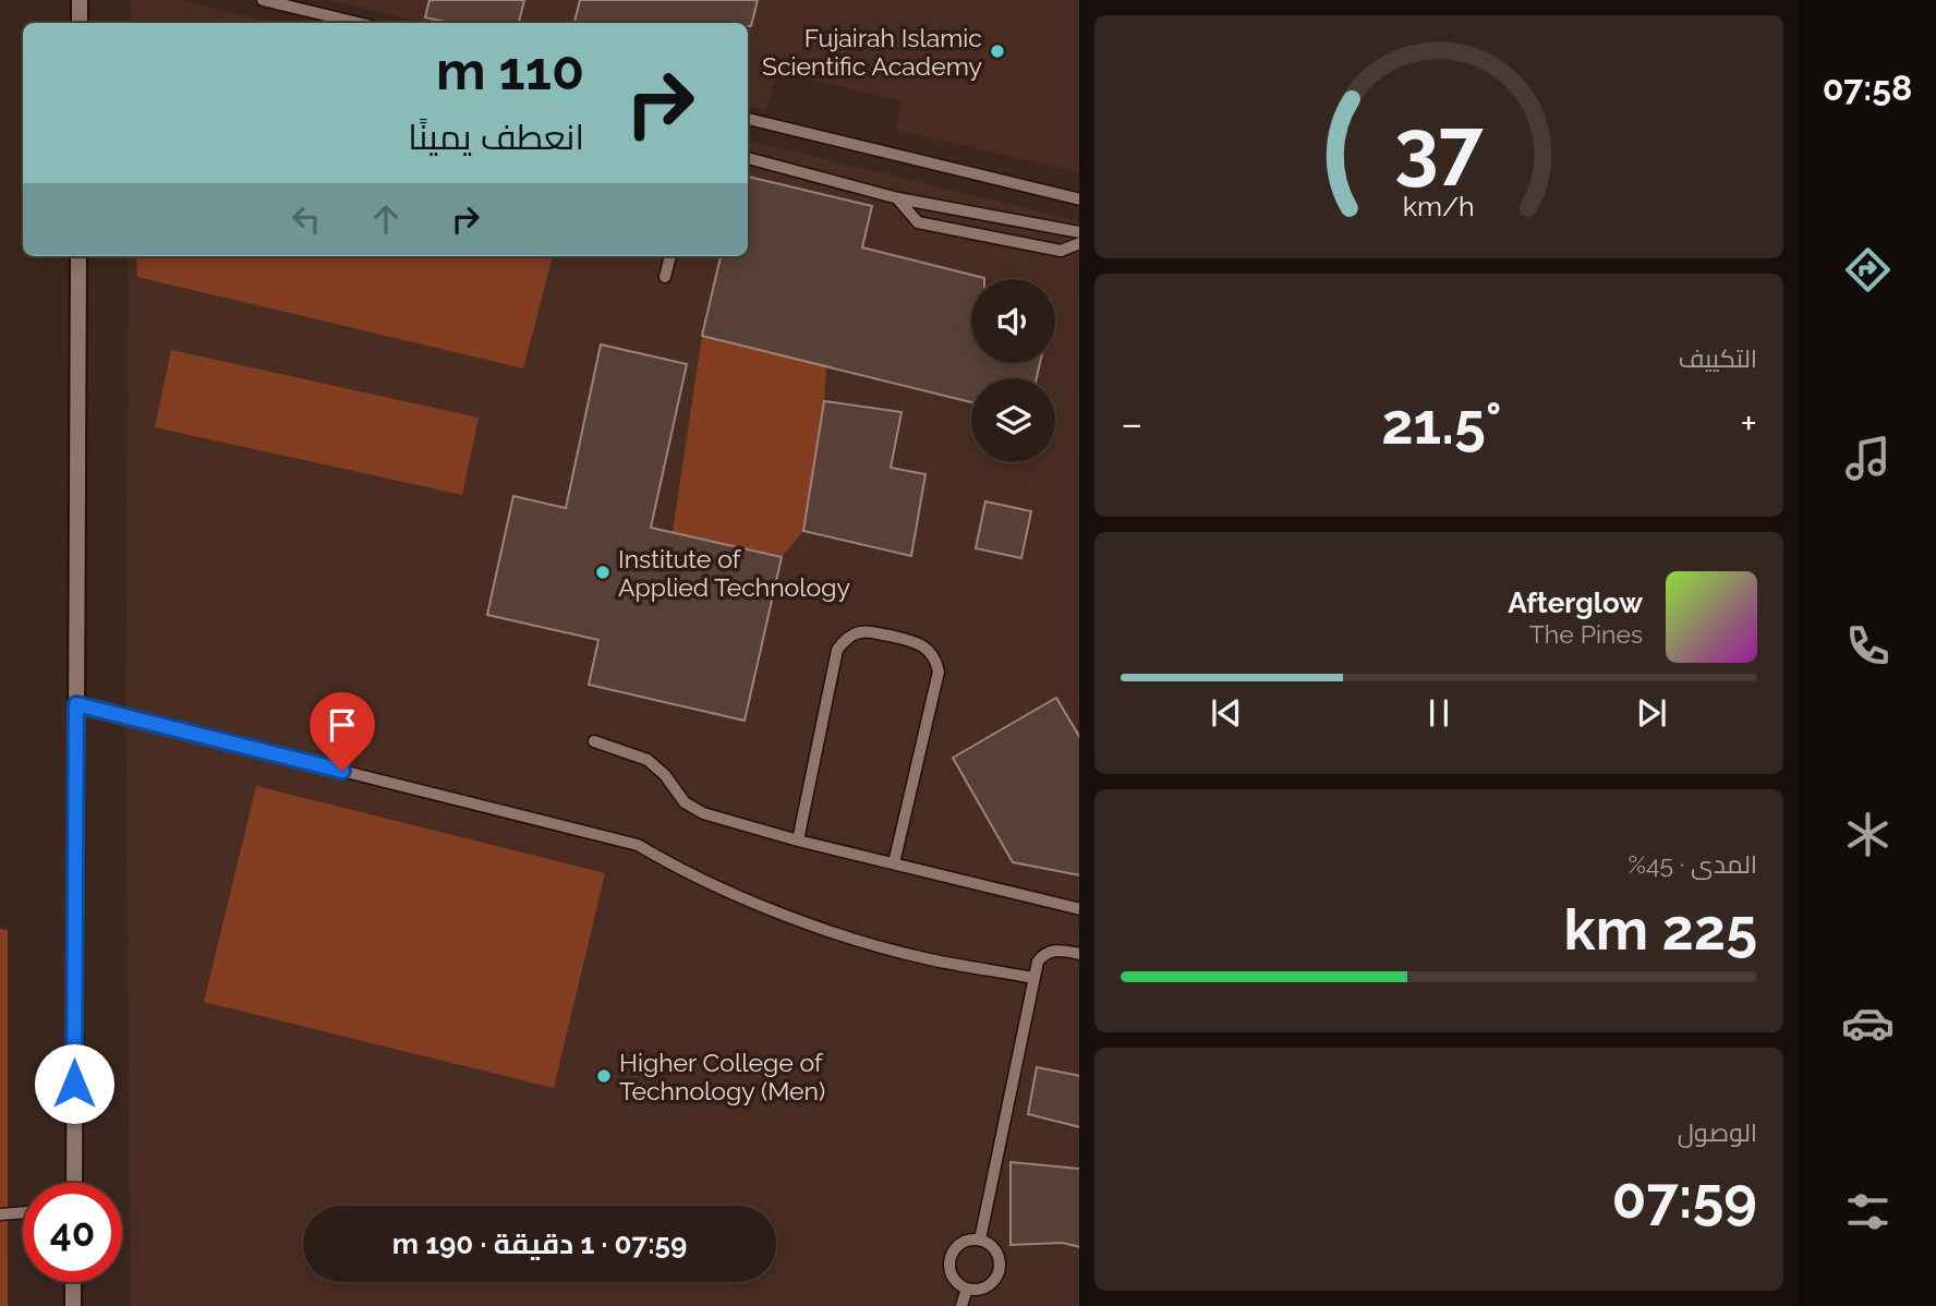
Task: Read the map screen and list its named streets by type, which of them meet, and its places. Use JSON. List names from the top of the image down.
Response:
{
  "places": ["Fujairah Islamic Scientific Academy", "Institute of Applied Technology", "Higher College of Technology (Men)"],
  "page": {
    "tabs": "07:58",
    "turn": ["110 m", "انعطف يمينًا"],
    "tile": [
      "التكييف",
      ["المدى · 45%", "225 km"],
      ["الوصول", "07:59"]
    ],
    "heat": ["−", "21.5°", "+"],
    "song": ["Afterglow", "The Pines"],
    "limit": "40",
    "trip": "07:59 · 1 دقيقة · 190 m",
    "gauge": ["37", "km/h"]
  }
}
